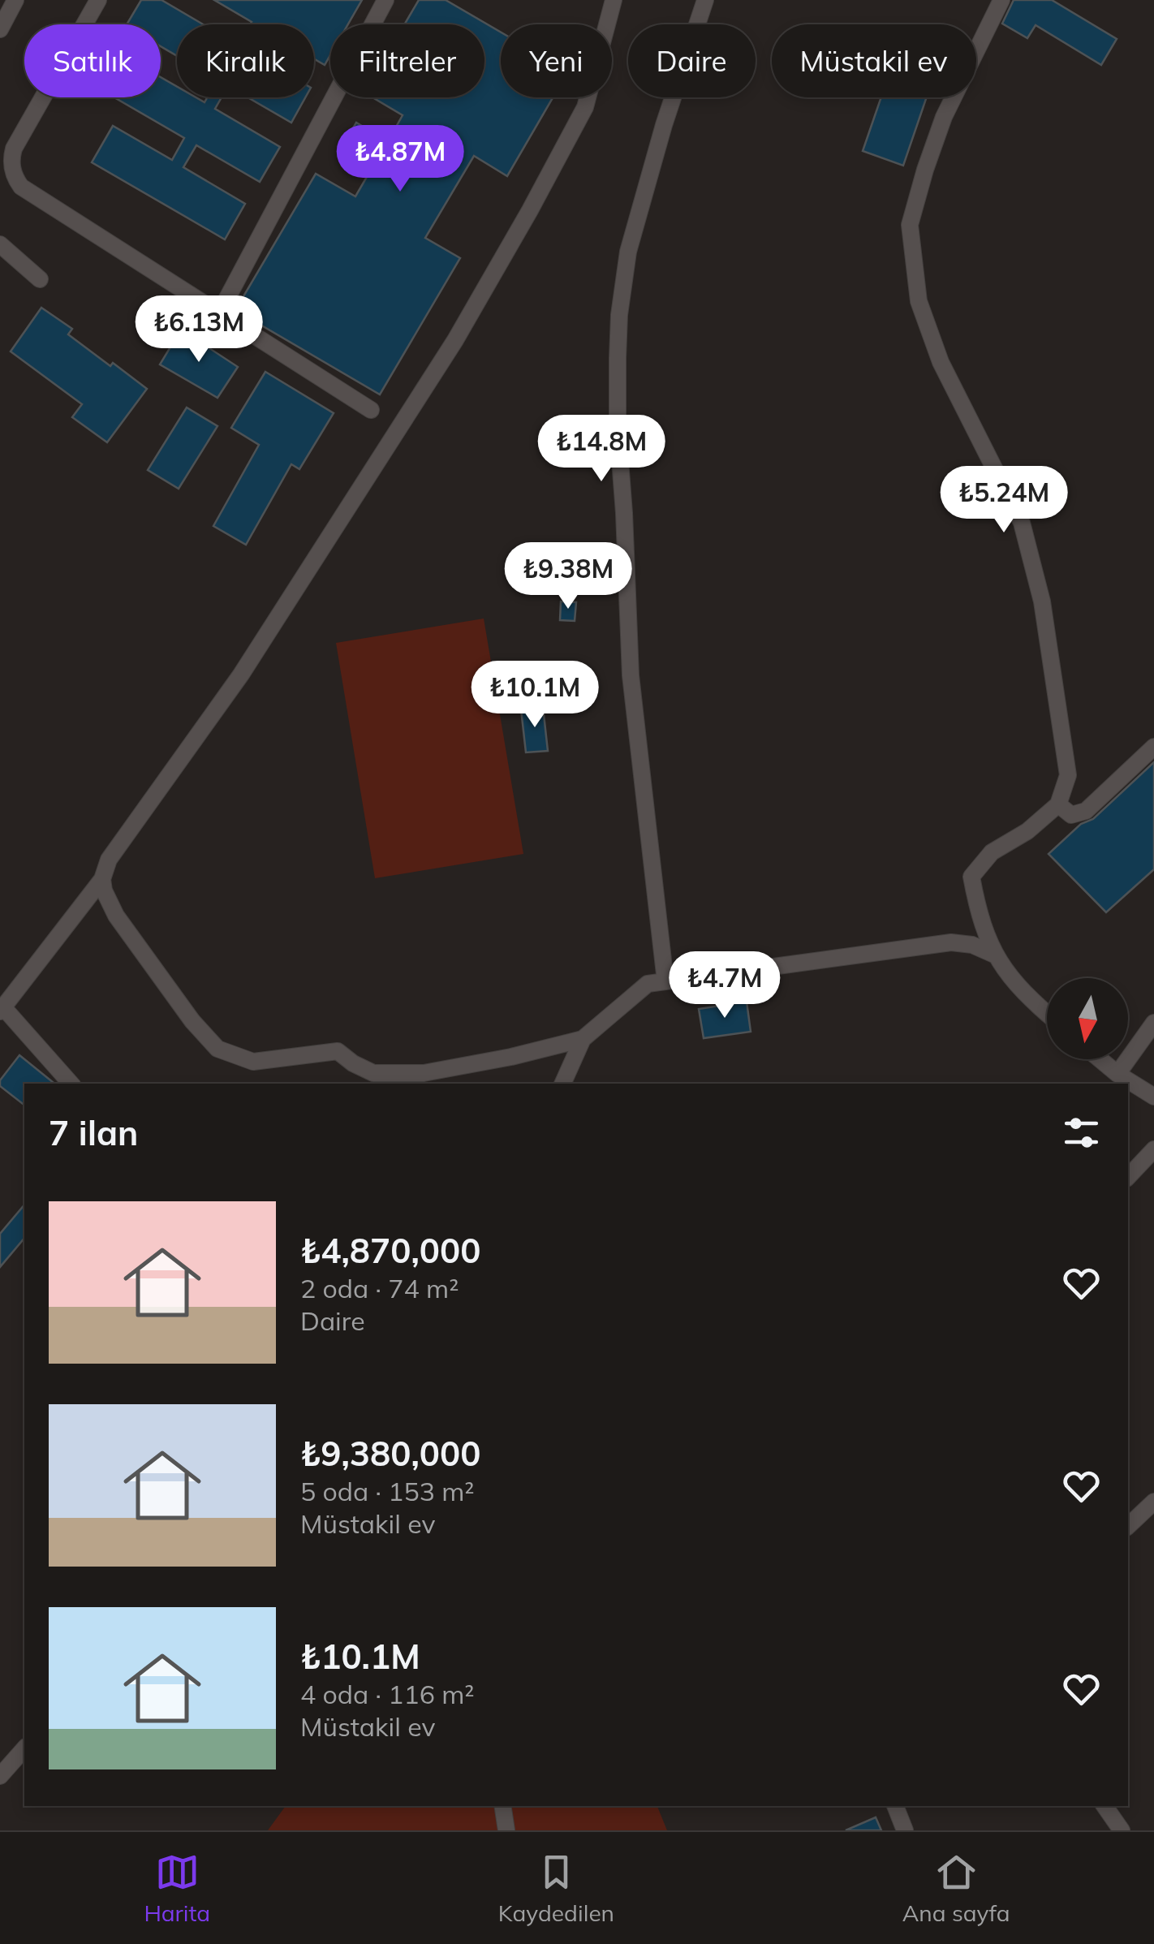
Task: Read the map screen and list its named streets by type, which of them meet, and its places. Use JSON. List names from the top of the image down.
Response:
{
  "north": "bottom",
  "page": {
    "chip": [
      "Satılık",
      "Kiralık",
      "Filtreler",
      "Yeni",
      "Daire",
      "Müstakil ev"
    ],
    "price": [
      "₺4.87M",
      "₺6.13M",
      "₺14.8M",
      "₺5.24M",
      "₺9.38M",
      "₺10.1M",
      "₺4.7M"
    ],
    "heading": "7 ilan",
    "list": [
      {
        "name": "₺4,870,000",
        "note": "2 oda · 74 m² · Daire"
      },
      {
        "name": "₺9,380,000",
        "note": "5 oda · 153 m² · Müstakil ev"
      },
      {
        "name": "₺10.1M",
        "note": "4 oda · 116 m² · Müstakil ev"
      }
    ],
    "tabs": ["Harita", "Kaydedilen", "Ana sayfa"]
  }
}
